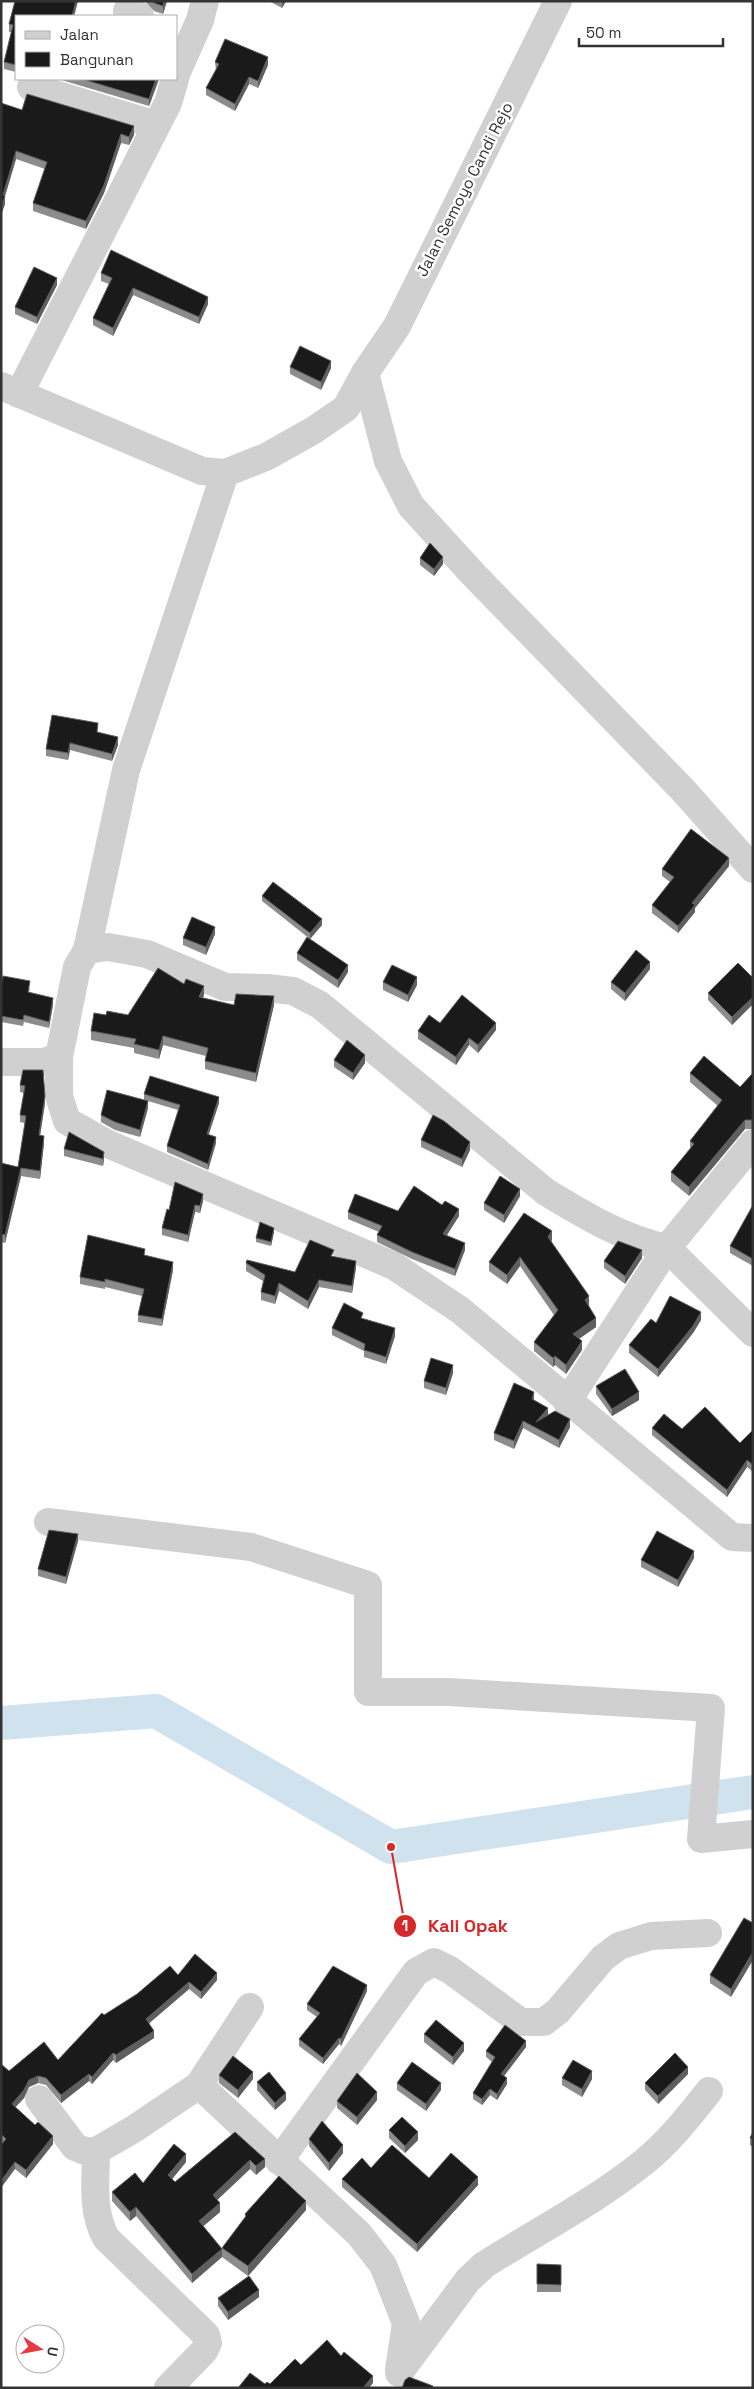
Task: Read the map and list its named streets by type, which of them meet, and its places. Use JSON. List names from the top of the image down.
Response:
{
  "streets": {
    "street": ["Jalan Semoyo Candi Rejo"]
  },
  "places": ["Kali Opak"],
  "legend": ["Jalan", "Bangunan"],
  "scale_bar": "50 m",
  "north": "right"
}
